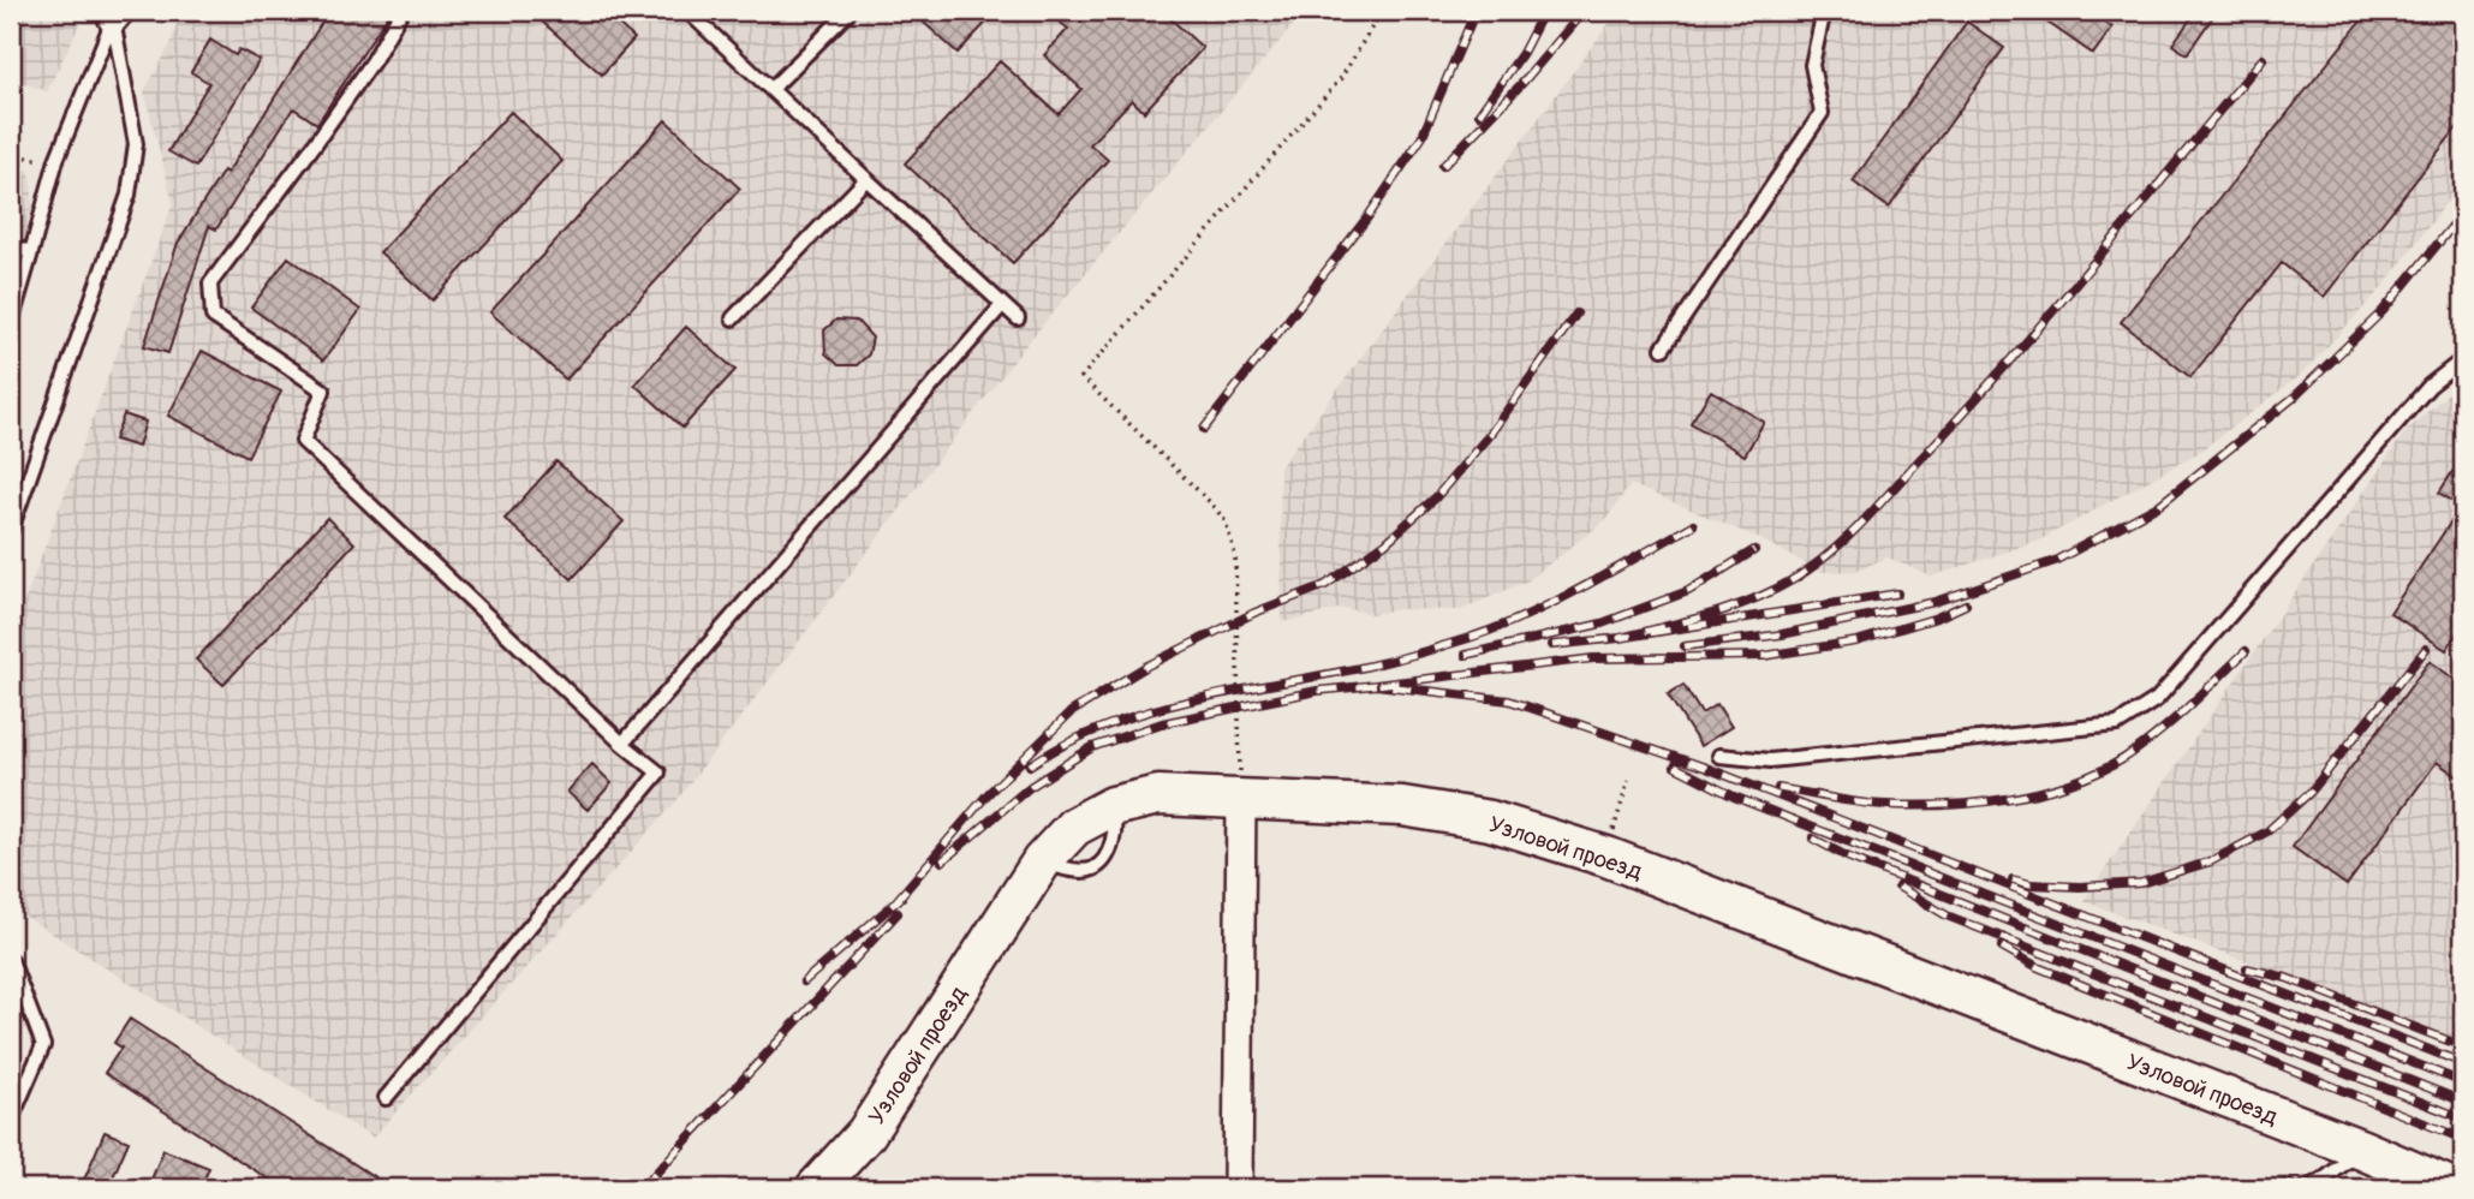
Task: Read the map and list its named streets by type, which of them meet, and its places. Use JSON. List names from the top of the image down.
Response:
{
  "streets": {
    "street": ["Узловой проезд"]
  }
}
